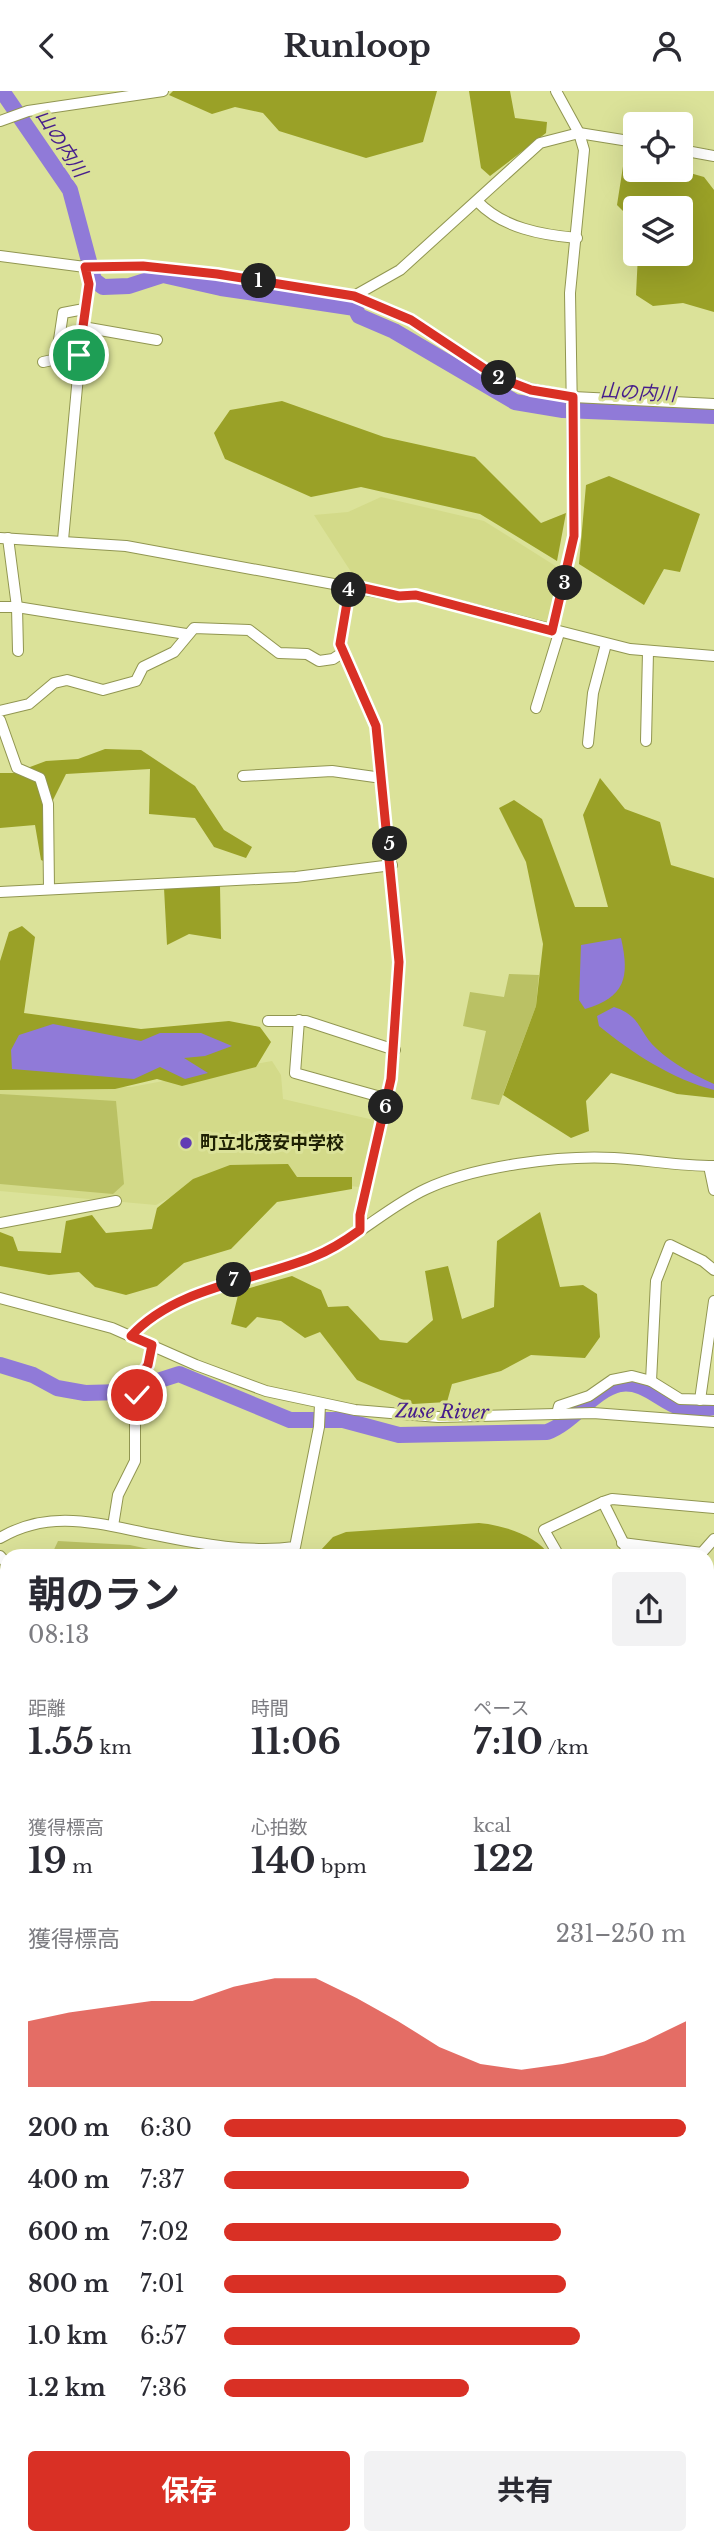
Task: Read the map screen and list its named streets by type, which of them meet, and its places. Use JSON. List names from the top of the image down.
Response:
{
  "water": ["山の内川", "Zuse River"],
  "places": ["町立北茂安中学校"],
  "page": {
    "header": "Runloop",
    "pins": [
      "1",
      "2",
      "3",
      "4",
      "5",
      "6",
      "7"
    ],
    "heading": ["朝のラン", "08:13"],
    "stats": [
      ["距離", "1.55 km"],
      ["時間", "11:06"],
      ["ペース", "7:10 /km"],
      ["獲得標高", "19 m"],
      ["心拍数", "140 bpm"],
      ["kcal", "122"]
    ],
    "chart": ["獲得標高", "231–250 m"],
    "list": [
      {
        "name": "200 m",
        "note": "6:30"
      },
      {
        "name": "400 m",
        "note": "7:37"
      },
      {
        "name": "600 m",
        "note": "7:02"
      },
      {
        "name": "800 m",
        "note": "7:01"
      },
      {
        "name": "1.0 km",
        "note": "6:57"
      },
      {
        "name": "1.2 km",
        "note": "7:36"
      }
    ],
    "buttons": ["保存", "共有"]
  }
}
